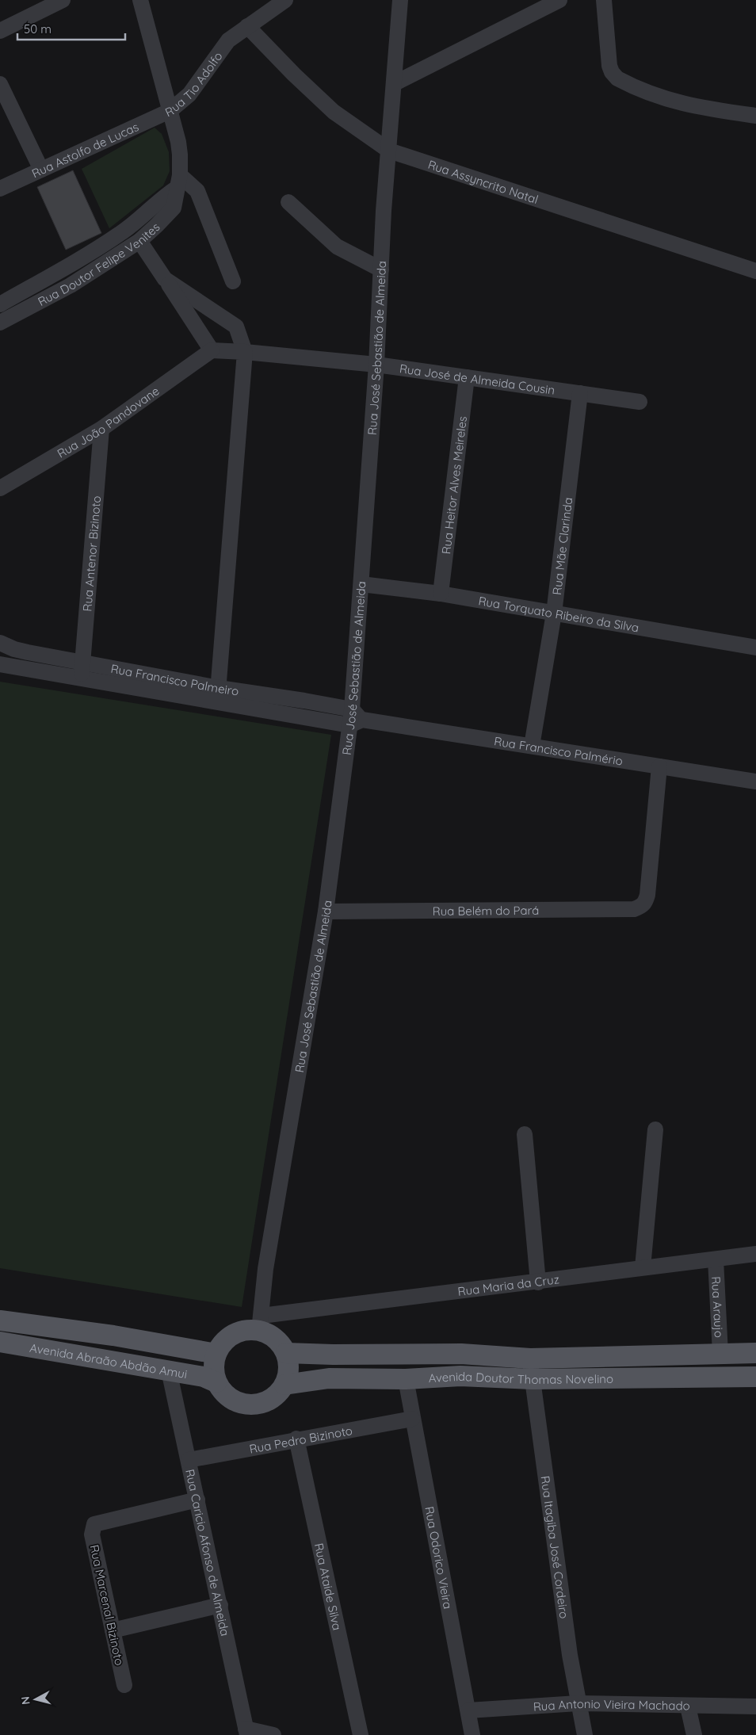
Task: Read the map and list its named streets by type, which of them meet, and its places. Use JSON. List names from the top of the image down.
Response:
{
  "streets": {
    "main road": ["Avenida Abraão Abdão Amui", "Avenida Doutor Thomas Novelino"],
    "street": [
      "Rua Tio Adolfo",
      "Rua Astolfo de Lucas",
      "Rua Assyncrito Natal",
      "Rua Doutor Felipe Venites",
      "Rua José Sebastião de Almeida",
      "Rua José de Almeida Cousin",
      "Rua João Pandovane",
      "Rua Heitor Alves Meireles",
      "Rua Mãe Clarinda",
      "Rua Antenor Bizinoto",
      "Rua Torquato Ribeiro da Silva",
      "Rua Francisco Palmeiro",
      "Rua Francisco Palmério",
      "Rua Belém do Pará",
      "Rua Maria da Cruz",
      "Rua Araujo",
      "Rua Pedro Bizinoto",
      "Rua Itagiba José Cordeiro",
      "Rua Caricio Afonso de Almeida",
      "Rua Odorico Vieira",
      "Rua Ataide Silva",
      "Rua Marcenal Bizinoto",
      "Rua Antonio Vieira Machado"
    ]
  },
  "crossings": [
    ["Rua Tio Adolfo", "Rua Astolfo de Lucas"],
    ["Rua Tio Adolfo", "Rua Assyncrito Natal"],
    ["Rua Tio Adolfo", "Rua Doutor Felipe Venites"],
    ["Rua Astolfo de Lucas", "Rua Doutor Felipe Venites"],
    ["Rua Assyncrito Natal", "Rua José Sebastião de Almeida"],
    ["Rua José Sebastião de Almeida", "Rua José de Almeida Cousin"],
    ["Rua José Sebastião de Almeida", "Rua Torquato Ribeiro da Silva"],
    ["Rua José Sebastião de Almeida", "Rua Francisco Palmeiro"],
    ["Rua José Sebastião de Almeida", "Rua Francisco Palmério"],
    ["Rua José Sebastião de Almeida", "Rua Belém do Pará"],
    ["Rua José Sebastião de Almeida", "Rua Maria da Cruz"],
    ["Rua José Sebastião de Almeida", "Avenida Abraão Abdão Amui"],
    ["Rua José Sebastião de Almeida", "Avenida Doutor Thomas Novelino"],
    ["Rua José de Almeida Cousin", "Rua João Pandovane"],
    ["Rua José de Almeida Cousin", "Rua Heitor Alves Meireles"],
    ["Rua José de Almeida Cousin", "Rua Mãe Clarinda"],
    ["Rua João Pandovane", "Rua Antenor Bizinoto"],
    ["Rua Heitor Alves Meireles", "Rua Torquato Ribeiro da Silva"],
    ["Rua Mãe Clarinda", "Rua Torquato Ribeiro da Silva"],
    ["Rua Mãe Clarinda", "Rua Francisco Palmério"],
    ["Rua Antenor Bizinoto", "Rua Francisco Palmeiro"],
    ["Rua Francisco Palmeiro", "Rua Francisco Palmério"],
    ["Rua Francisco Palmério", "Rua Belém do Pará"],
    ["Rua Maria da Cruz", "Rua Araujo"],
    ["Rua Maria da Cruz", "Avenida Abraão Abdão Amui"],
    ["Rua Maria da Cruz", "Avenida Doutor Thomas Novelino"],
    ["Rua Araujo", "Avenida Doutor Thomas Novelino"],
    ["Avenida Abraão Abdão Amui", "Avenida Doutor Thomas Novelino"],
    ["Avenida Abraão Abdão Amui", "Rua Caricio Afonso de Almeida"],
    ["Avenida Doutor Thomas Novelino", "Rua Itagiba José Cordeiro"],
    ["Avenida Doutor Thomas Novelino", "Rua Odorico Vieira"],
    ["Rua Pedro Bizinoto", "Rua Caricio Afonso de Almeida"],
    ["Rua Pedro Bizinoto", "Rua Odorico Vieira"],
    ["Rua Pedro Bizinoto", "Rua Ataide Silva"],
    ["Rua Itagiba José Cordeiro", "Rua Antonio Vieira Machado"],
    ["Rua Caricio Afonso de Almeida", "Rua Marcenal Bizinoto"],
    ["Rua Odorico Vieira", "Rua Antonio Vieira Machado"]
  ],
  "scale_bar": "50 m",
  "north": "left"
}
